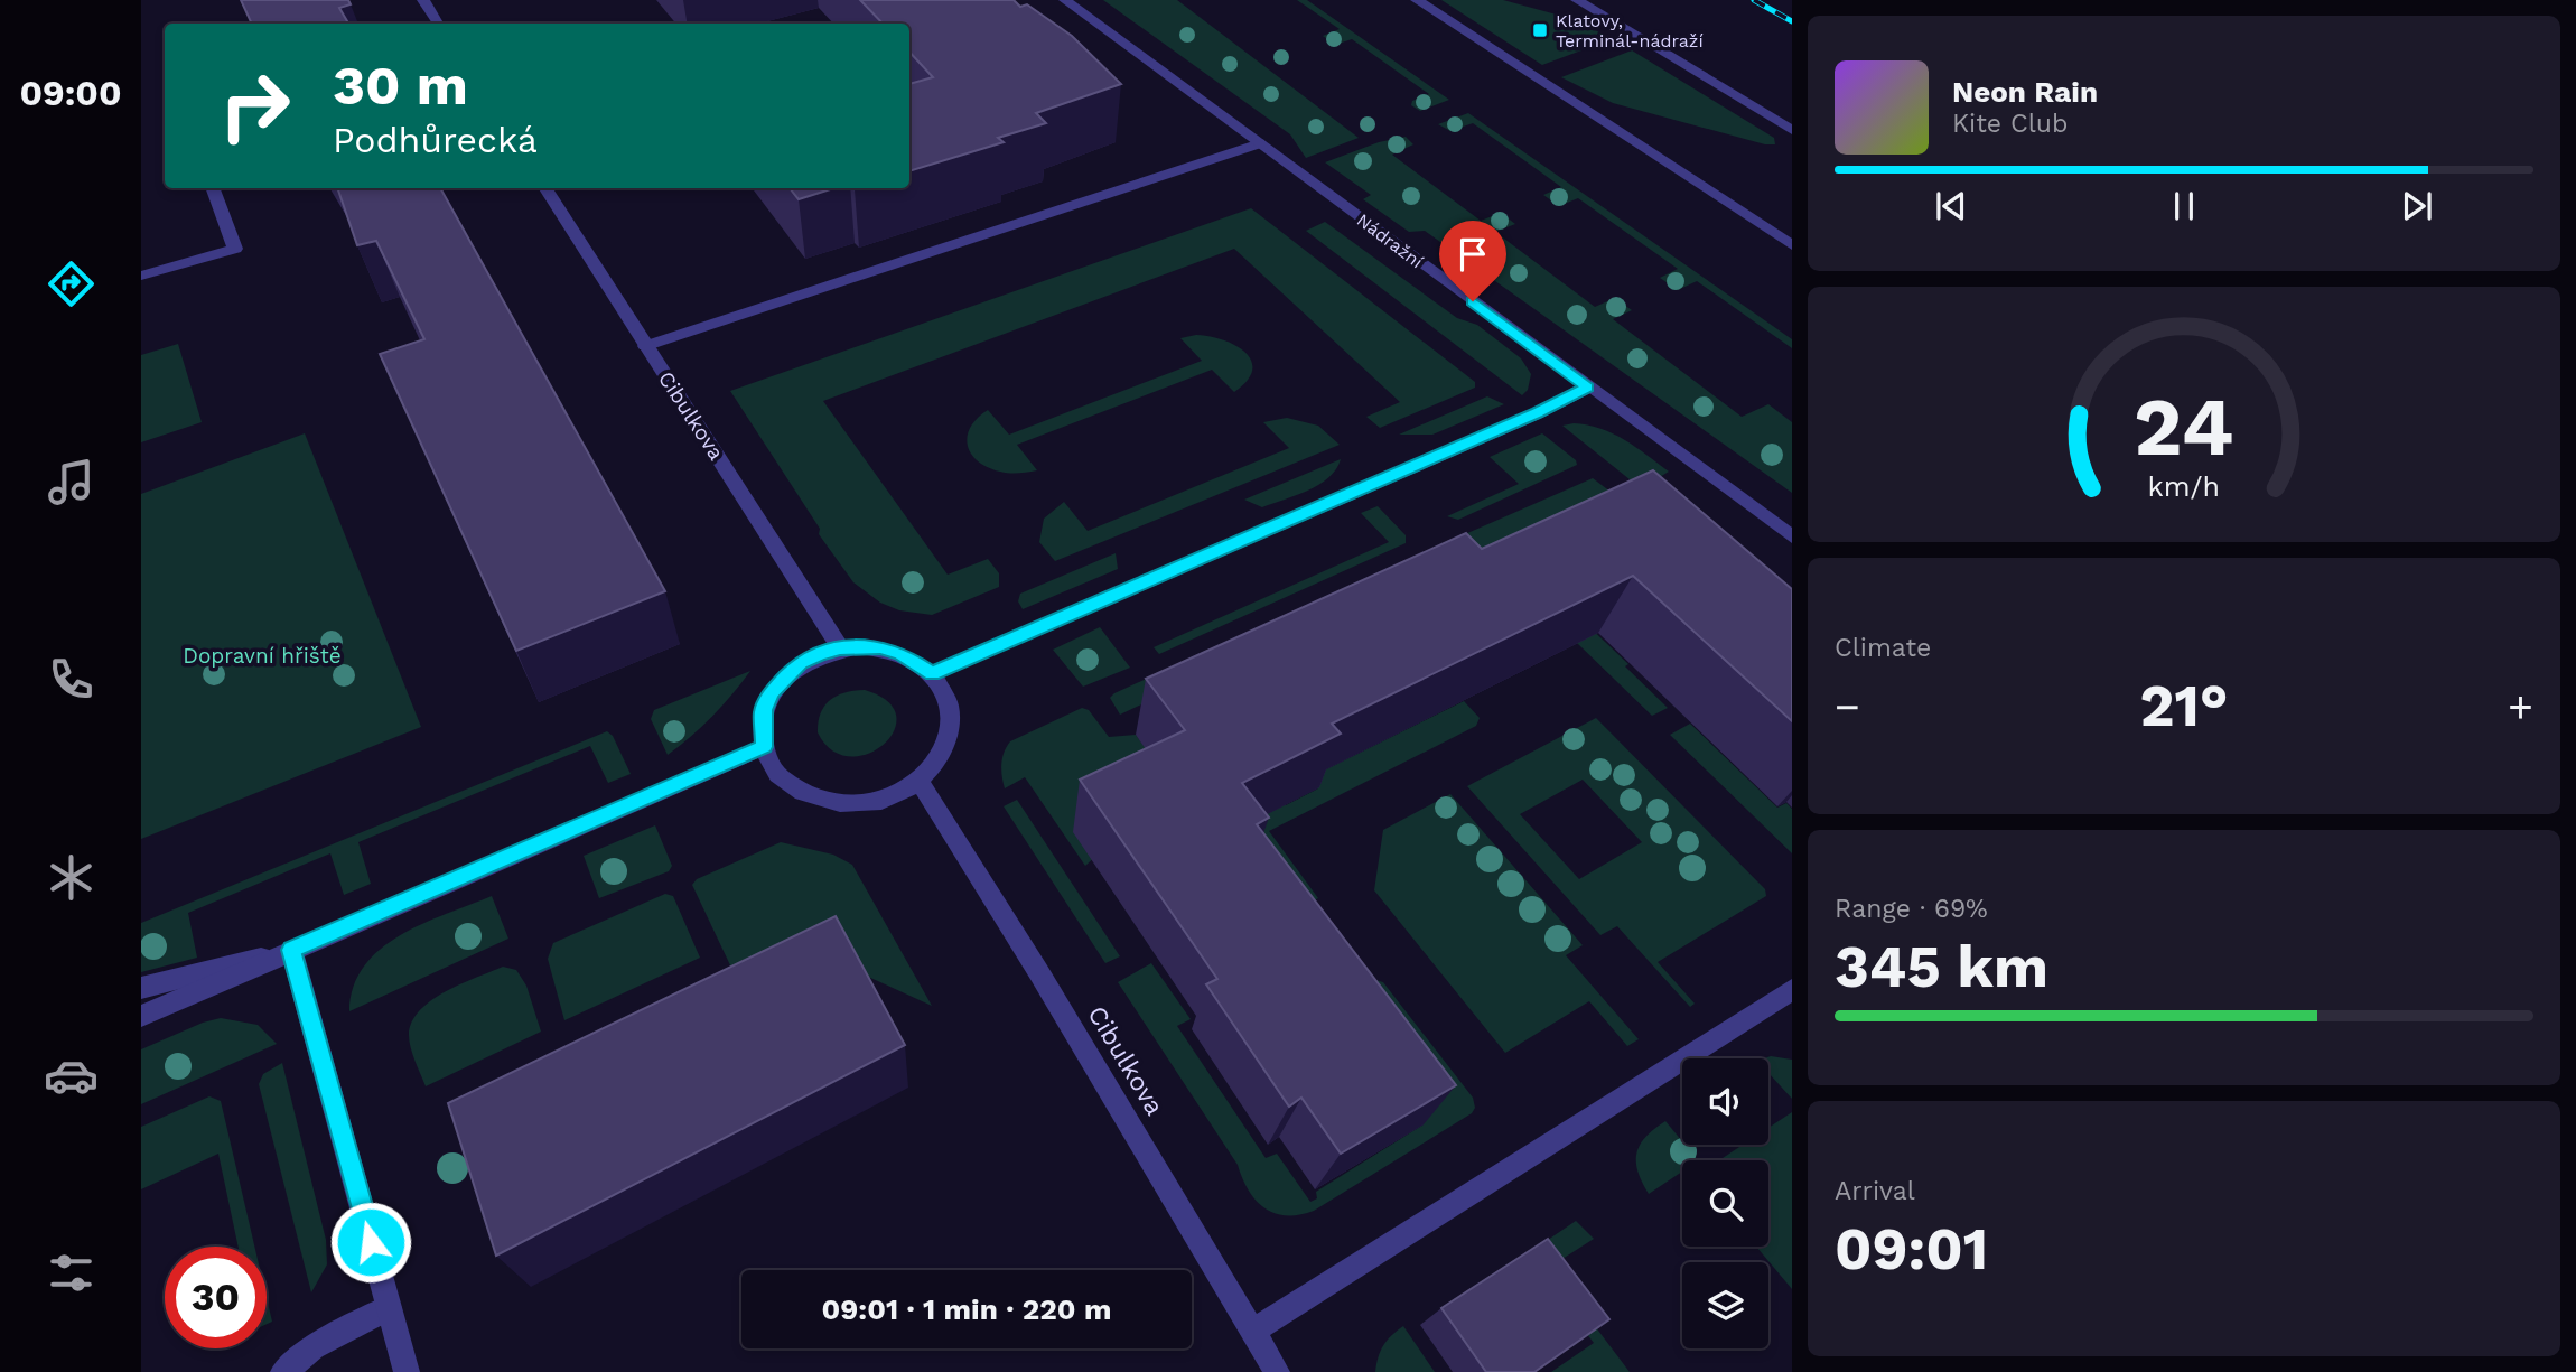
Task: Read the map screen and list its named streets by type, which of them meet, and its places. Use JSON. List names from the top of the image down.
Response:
{
  "streets": {
    "street": ["Nádražní", "Cibulkova"]
  },
  "parks": ["Dopravní hřiště"],
  "places": {
    "transit": ["Klatovy, Terminál-nádraží"]
  },
  "page": {
    "tabs": "09:00",
    "turn": ["30 m", "Podhůrecká"],
    "song": ["Neon Rain", "Kite Club"],
    "tile": [
      "Climate",
      ["Range · 69%", "345 km"],
      ["Arrival", "09:01"]
    ],
    "heat": ["−", "21°", "+"],
    "limit": "30",
    "trip": "09:01 · 1 min · 220 m",
    "gauge": ["24", "km/h"]
  }
}
